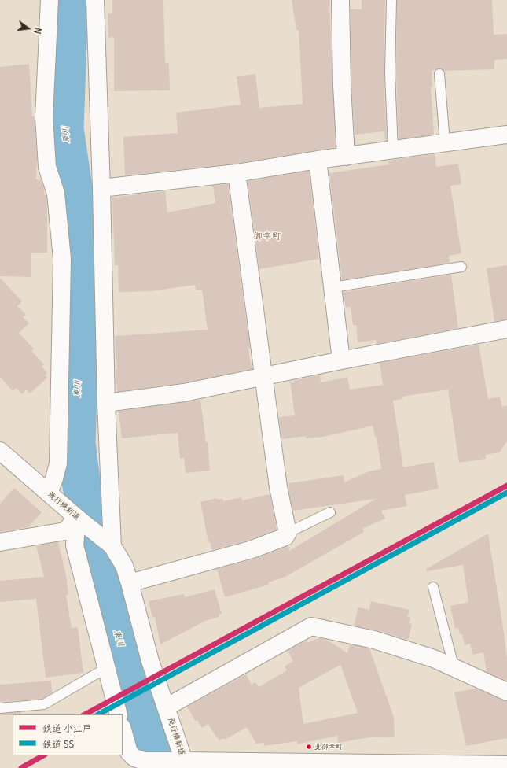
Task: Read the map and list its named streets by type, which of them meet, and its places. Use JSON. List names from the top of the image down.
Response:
{
  "streets": {
    "street": ["飛行機新道"]
  },
  "districts": ["御幸町"],
  "water": ["東川"],
  "places": ["北御幸町"],
  "lines": ["rail line 小江戸", "rail line SS"],
  "legend": ["鉄道 小江戸", "鉄道 SS"],
  "north": "right"
}
